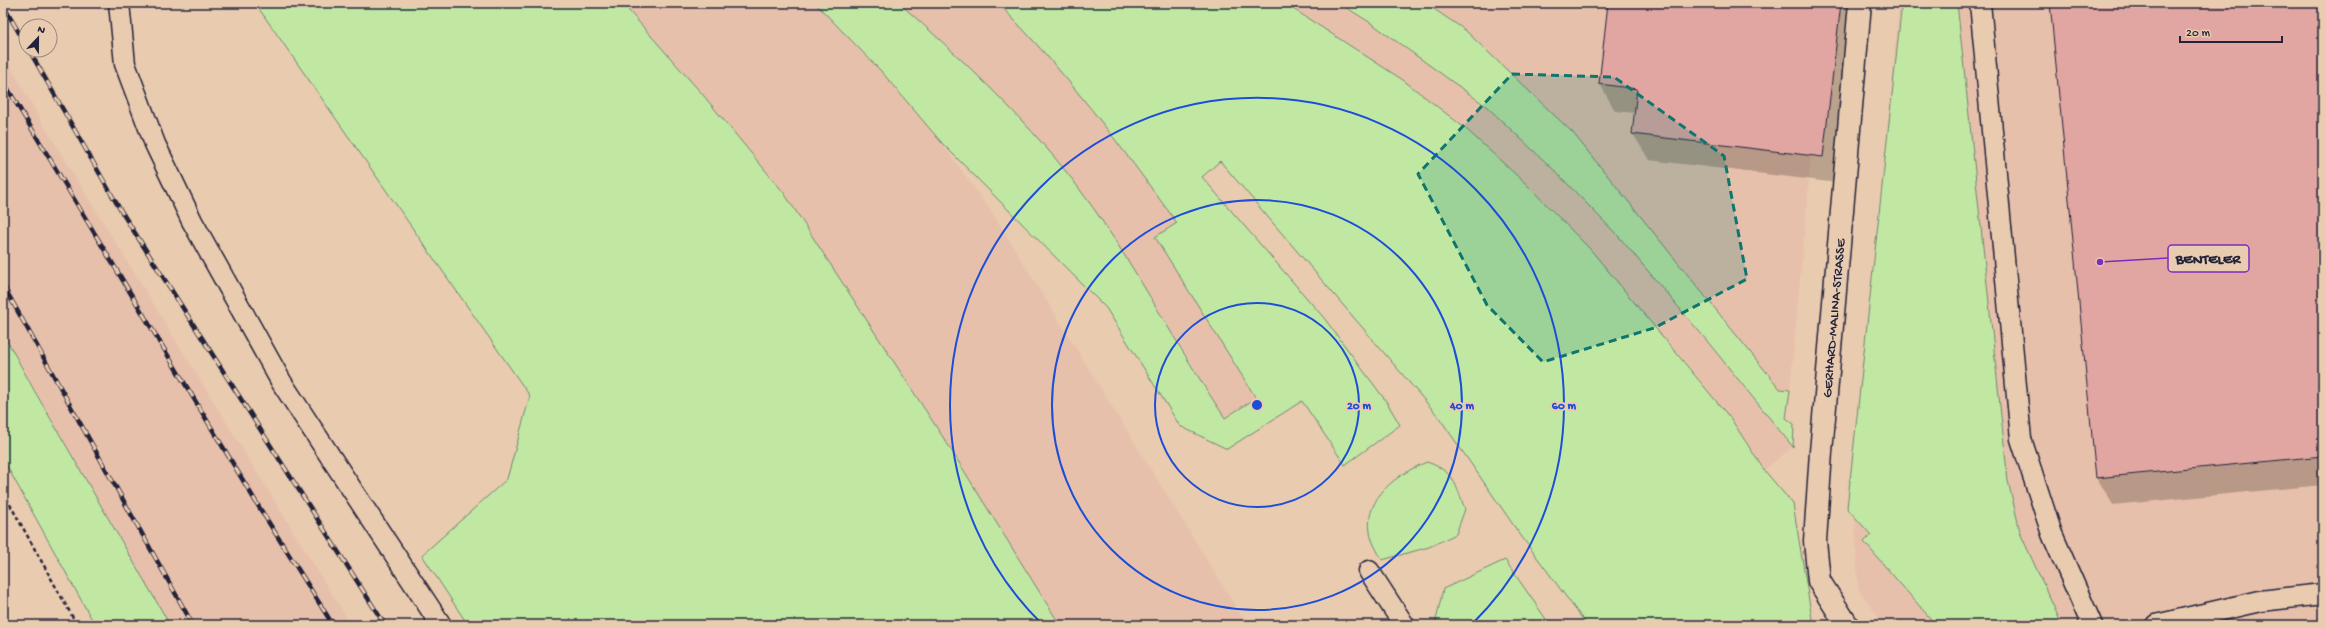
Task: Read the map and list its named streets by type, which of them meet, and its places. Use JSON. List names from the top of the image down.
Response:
{
  "streets": {
    "street": ["GERHARD-MALINA-STRASSE"]
  },
  "places": ["BENTELER"],
  "scale_bar": "20 m",
  "north": "top",
  "rings": ["20 m", "40 m", "60 m"]
}
